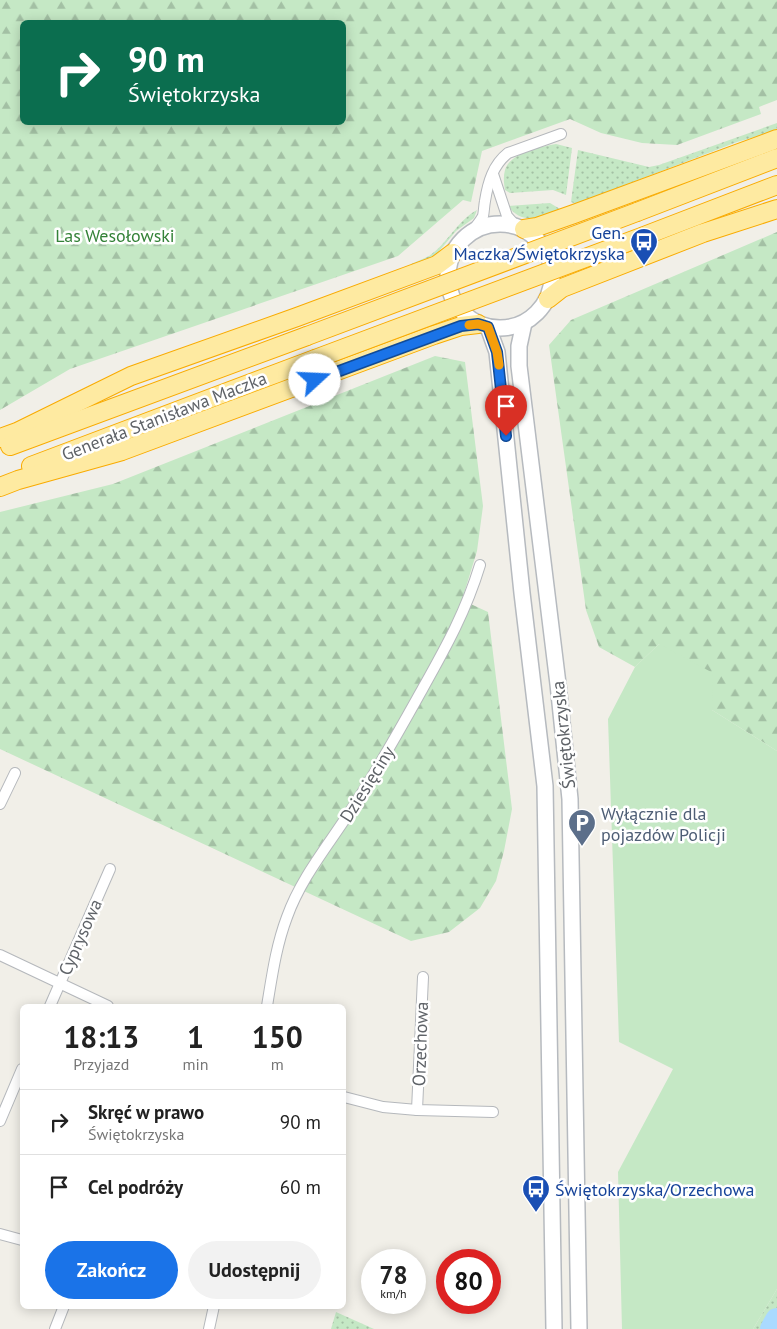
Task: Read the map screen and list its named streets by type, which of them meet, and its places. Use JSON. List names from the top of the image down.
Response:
{
  "streets": {
    "highway": ["Generała Stanisława Maczka"],
    "main road": ["Świętokrzyska"],
    "street": ["Dziesięciny", "Cyprysowa", "Orzechowa"]
  },
  "parks": ["Las Wesołowski"],
  "places": {
    "bus stop": ["Gen. Maczka/Świętokrzyska", "Świętokrzyska/Orzechowa"],
    "parking": ["Wyłącznie dla pojazdów Policji"]
  },
  "page": {
    "turn": ["90 m", "Świętokrzyska"],
    "eta": [
      "18:13",
      "Przyjazd",
      "1",
      "min",
      "150",
      "m"
    ],
    "list": [
      {
        "name": "Skręć w prawo",
        "note": "Świętokrzyska",
        "value": "90 m"
      },
      {
        "name": "Cel podróży",
        "value": "60 m"
      }
    ],
    "buttons": ["Zakończ", "Udostępnij"],
    "speed": "78 km/h",
    "limit": "80"
  }
}
